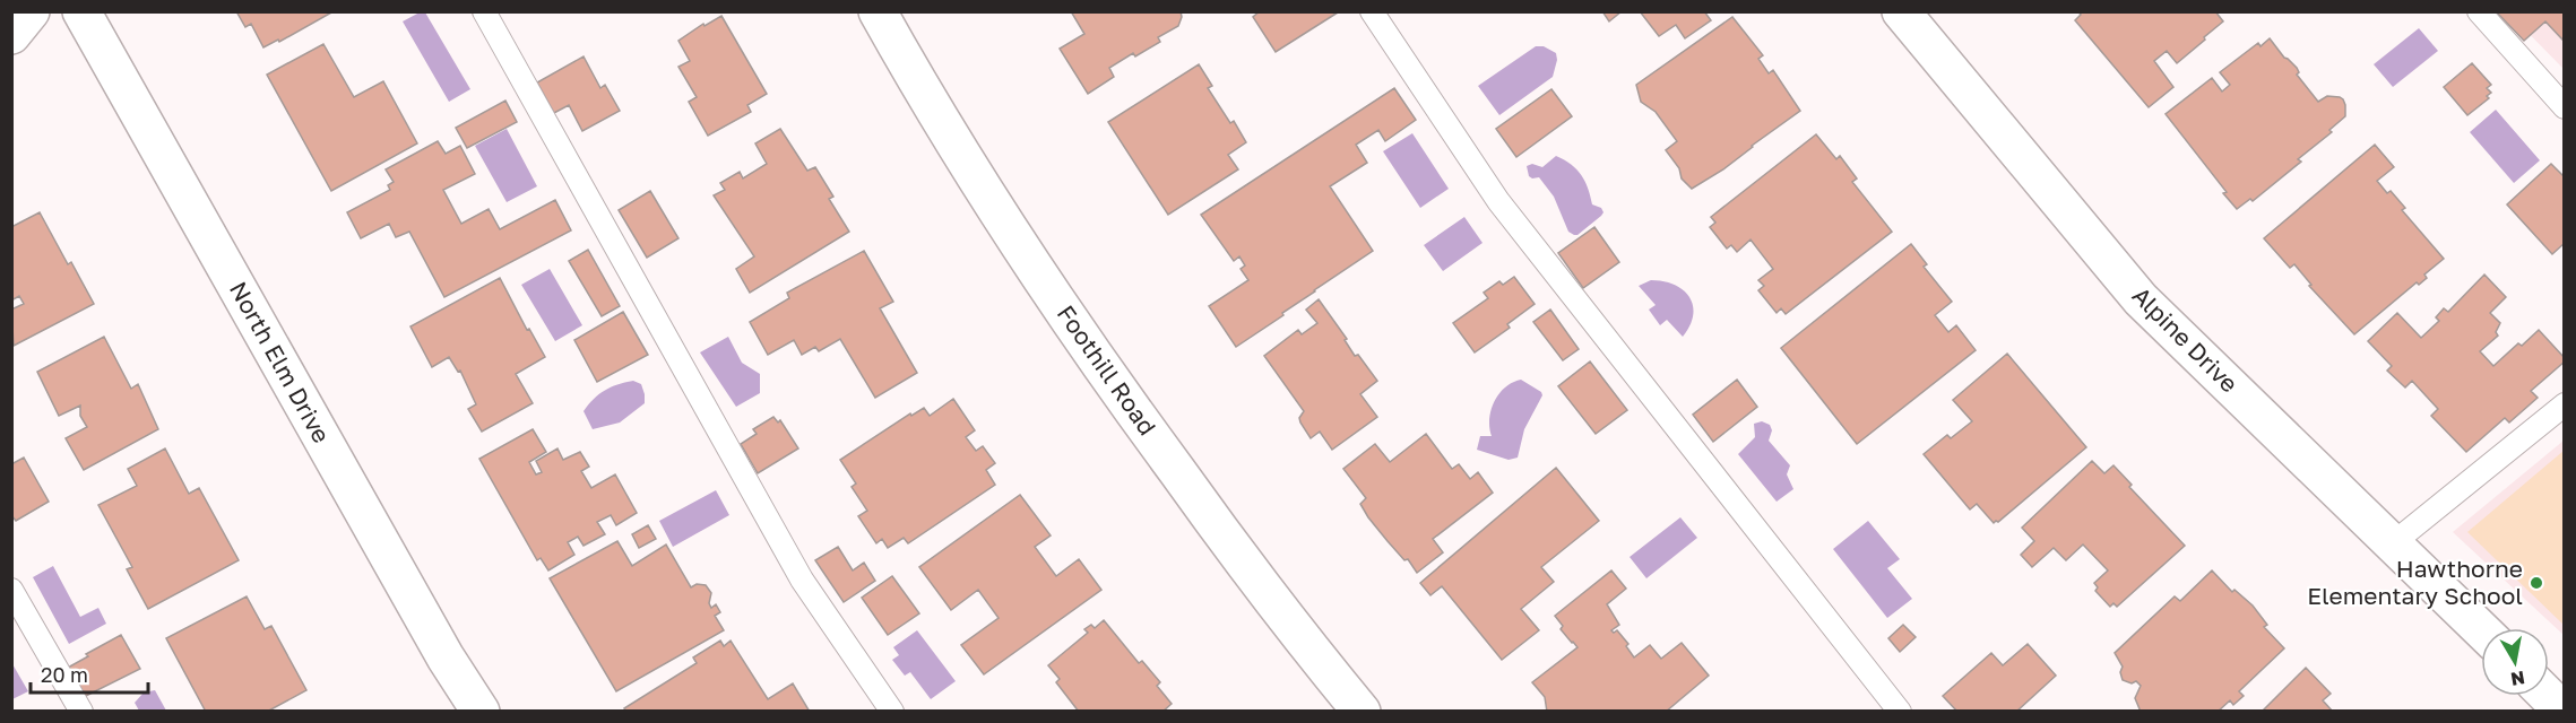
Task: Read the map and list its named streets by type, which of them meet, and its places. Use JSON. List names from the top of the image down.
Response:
{
  "streets": {
    "street": ["Alpine Drive", "North Elm Drive", "Foothill Road"]
  },
  "places": ["Hawthorne Elementary School"],
  "scale_bar": "20 m",
  "north": "bottom"
}
